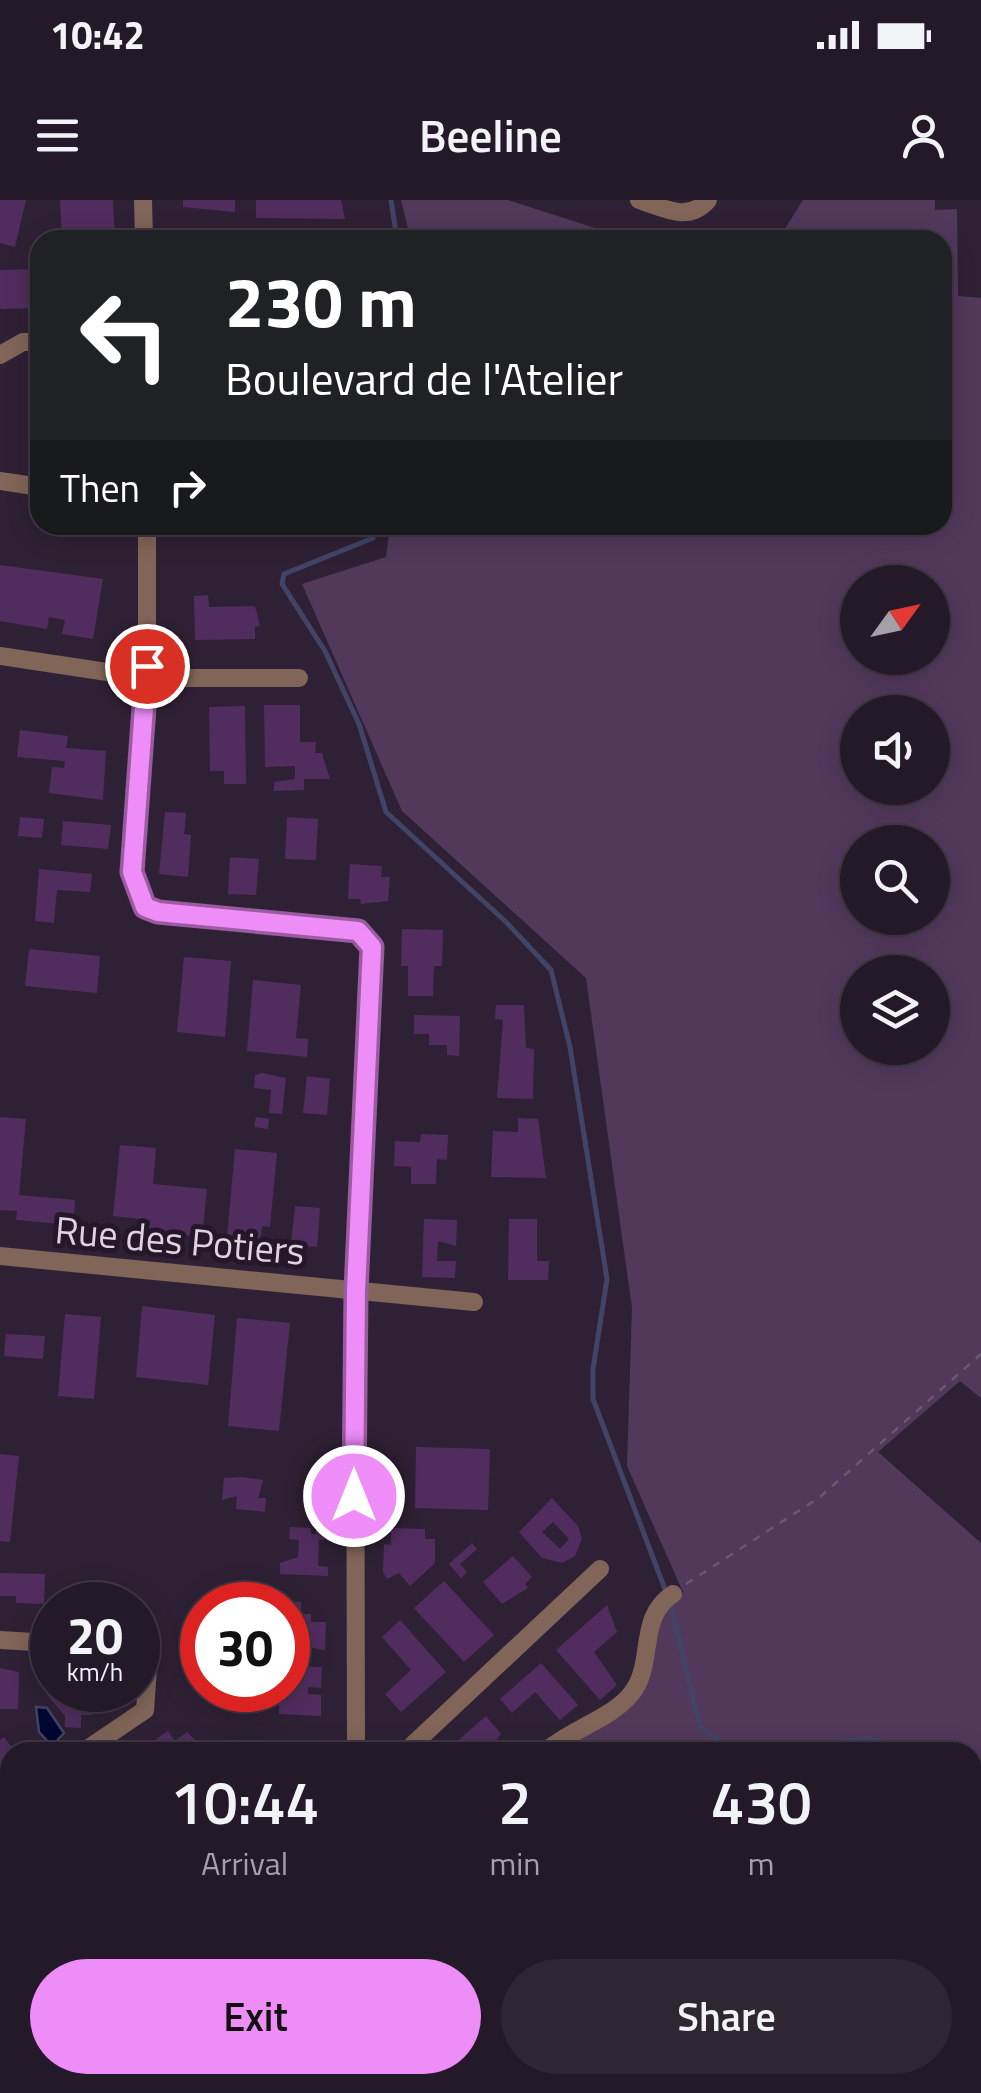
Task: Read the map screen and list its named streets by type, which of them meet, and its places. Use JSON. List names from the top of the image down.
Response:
{
  "streets": {
    "street": ["Rue des Potiers"]
  },
  "north": "top right",
  "page": {
    "status": "10:42",
    "header": "Beeline",
    "turn": ["230 m", "Boulevard de l'Atelier"],
    "then": "Then",
    "speed": "20 km/h",
    "limit": "30",
    "eta": [
      "10:44",
      "Arrival",
      "2",
      "min",
      "430",
      "m"
    ],
    "buttons": ["Exit", "Share"]
  }
}
